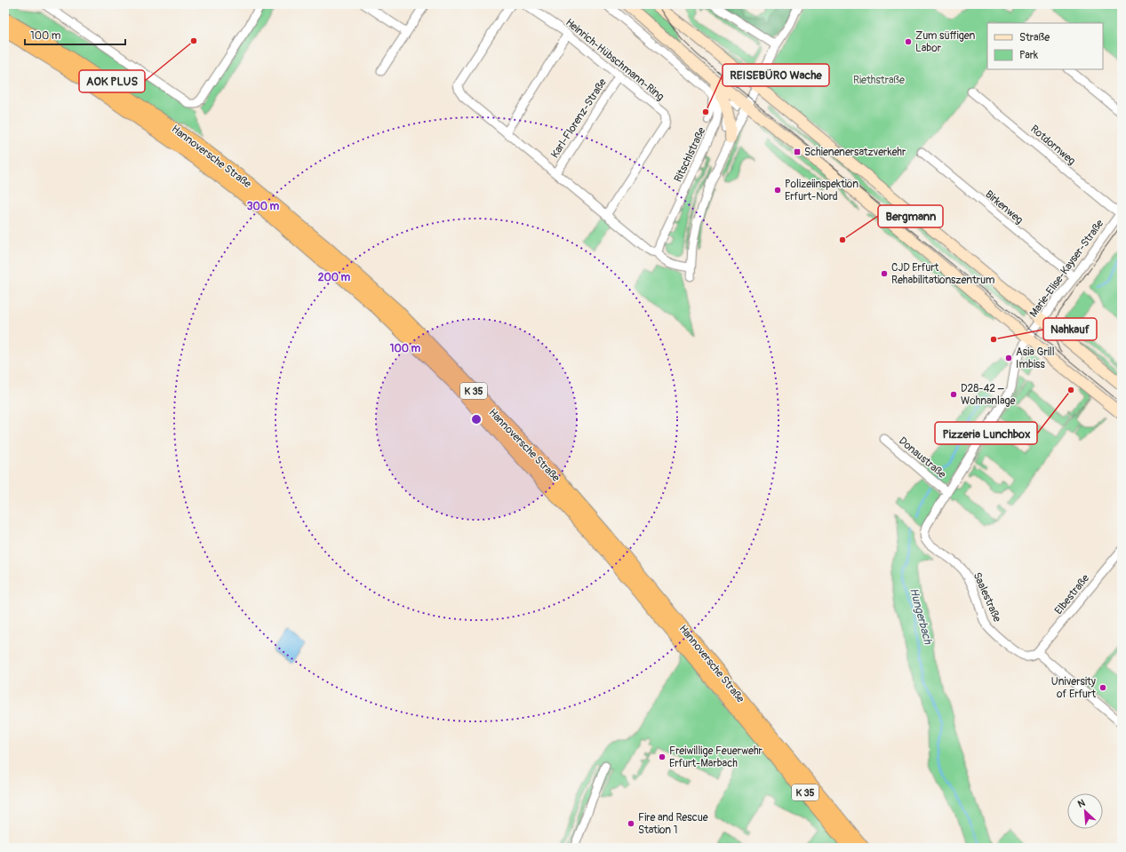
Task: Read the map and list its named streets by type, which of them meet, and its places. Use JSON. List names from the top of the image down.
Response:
{
  "streets": {
    "highway": ["Hannoversche Straße", "K 35"],
    "street": [
      "Heinrich-Hübschmann-Ring",
      "Karl-Florenz-Straße",
      "Rotdornweg",
      "Ritschlstraße",
      "Birkenweg",
      "Marie-Elise-Kayser-Straße",
      "Donaustraße",
      "Elbestraße",
      "Saalestraße"
    ]
  },
  "crossings": [
    ["Heinrich-Hübschmann-Ring", "Karl-Florenz-Straße"],
    ["Rotdornweg", "Marie-Elise-Kayser-Straße"],
    ["Birkenweg", "Marie-Elise-Kayser-Straße"],
    ["Marie-Elise-Kayser-Straße", "Donaustraße"],
    ["Donaustraße", "Saalestraße"],
    ["Elbestraße", "Saalestraße"]
  ],
  "water": ["Hungerbach"],
  "parks": ["Riethstraße"],
  "places": {
    "other": [
      "AOK PLUS",
      "Zum süffigen Labor",
      "REISEBÜRO Wache",
      "Polizeiinspektion Erfurt-Nord",
      "Bergmann",
      "CJD Erfurt Rehabilitationszentrum",
      "Nahkauf",
      "Asia Grill Imbiss",
      "Pizzeria Lunchbox",
      "D28-42 – Wohnanlage",
      "University of Erfurt",
      "Freiwillige Feuerwehr Erfurt-Marbach",
      "Fire and Rescue Station 1"
    ],
    "transit": ["Schienenersatzverkehr"]
  },
  "legend": ["Straße", "Park"],
  "scale_bar": "100 m",
  "north": "top left",
  "rings": ["300 m", "200 m", "100 m"]
}
